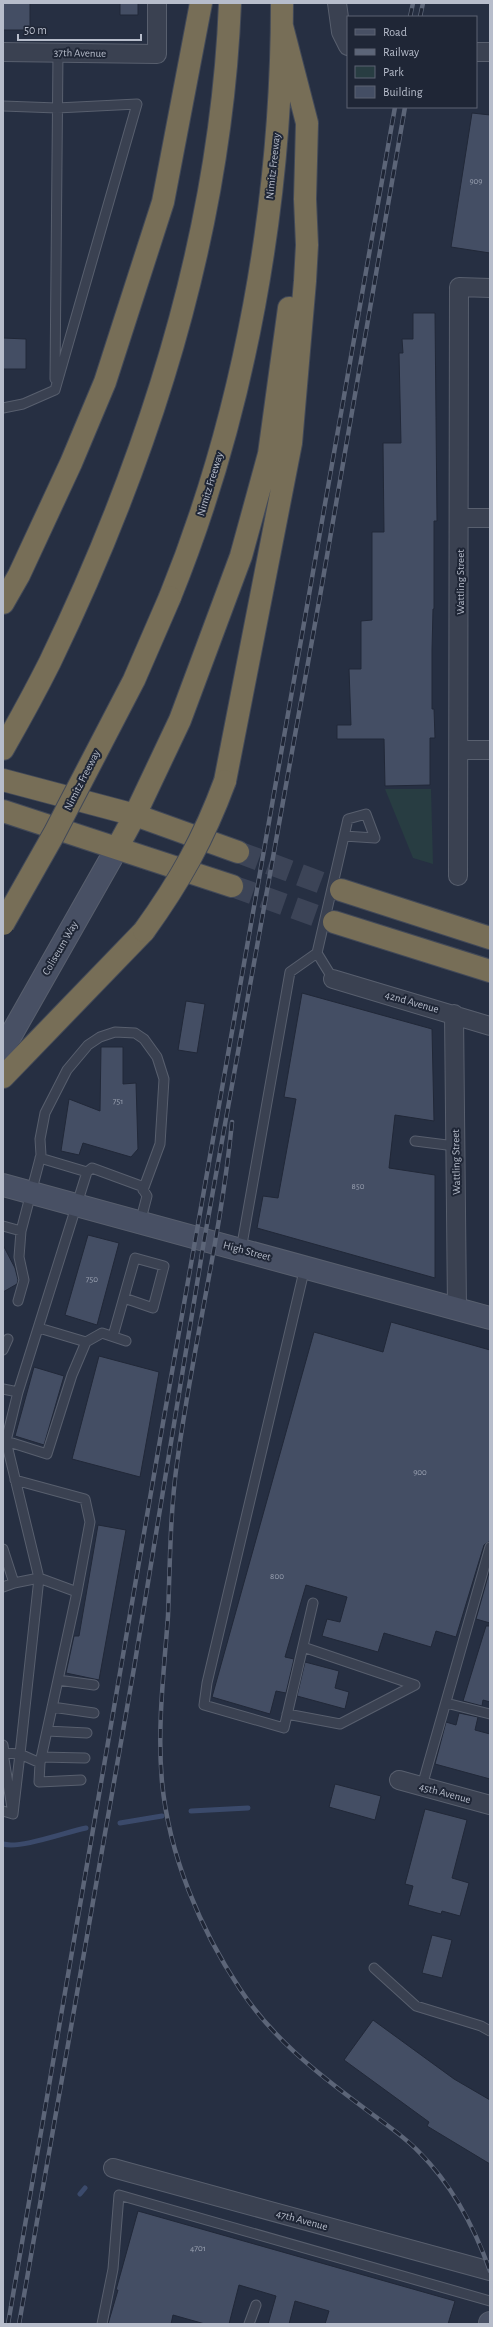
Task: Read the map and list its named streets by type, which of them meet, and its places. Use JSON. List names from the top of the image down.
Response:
{
  "streets": {
    "highway": ["Nimitz Freeway"],
    "main road": ["Coliseum Way", "High Street"],
    "street": [
      "37th Avenue",
      "Wattling Street",
      "42nd Avenue",
      "45th Avenue",
      "47th Avenue"
    ]
  },
  "crossings": [
    ["Wattling Street", "42nd Avenue"],
    ["Wattling Street", "High Street"]
  ],
  "house_numbers": [
    "909",
    "751",
    "850",
    "750",
    "900",
    "800",
    "4701"
  ],
  "legend": [
    "Road",
    "Railway",
    "Park",
    "Building"
  ],
  "scale_bar": "50 m"
}
